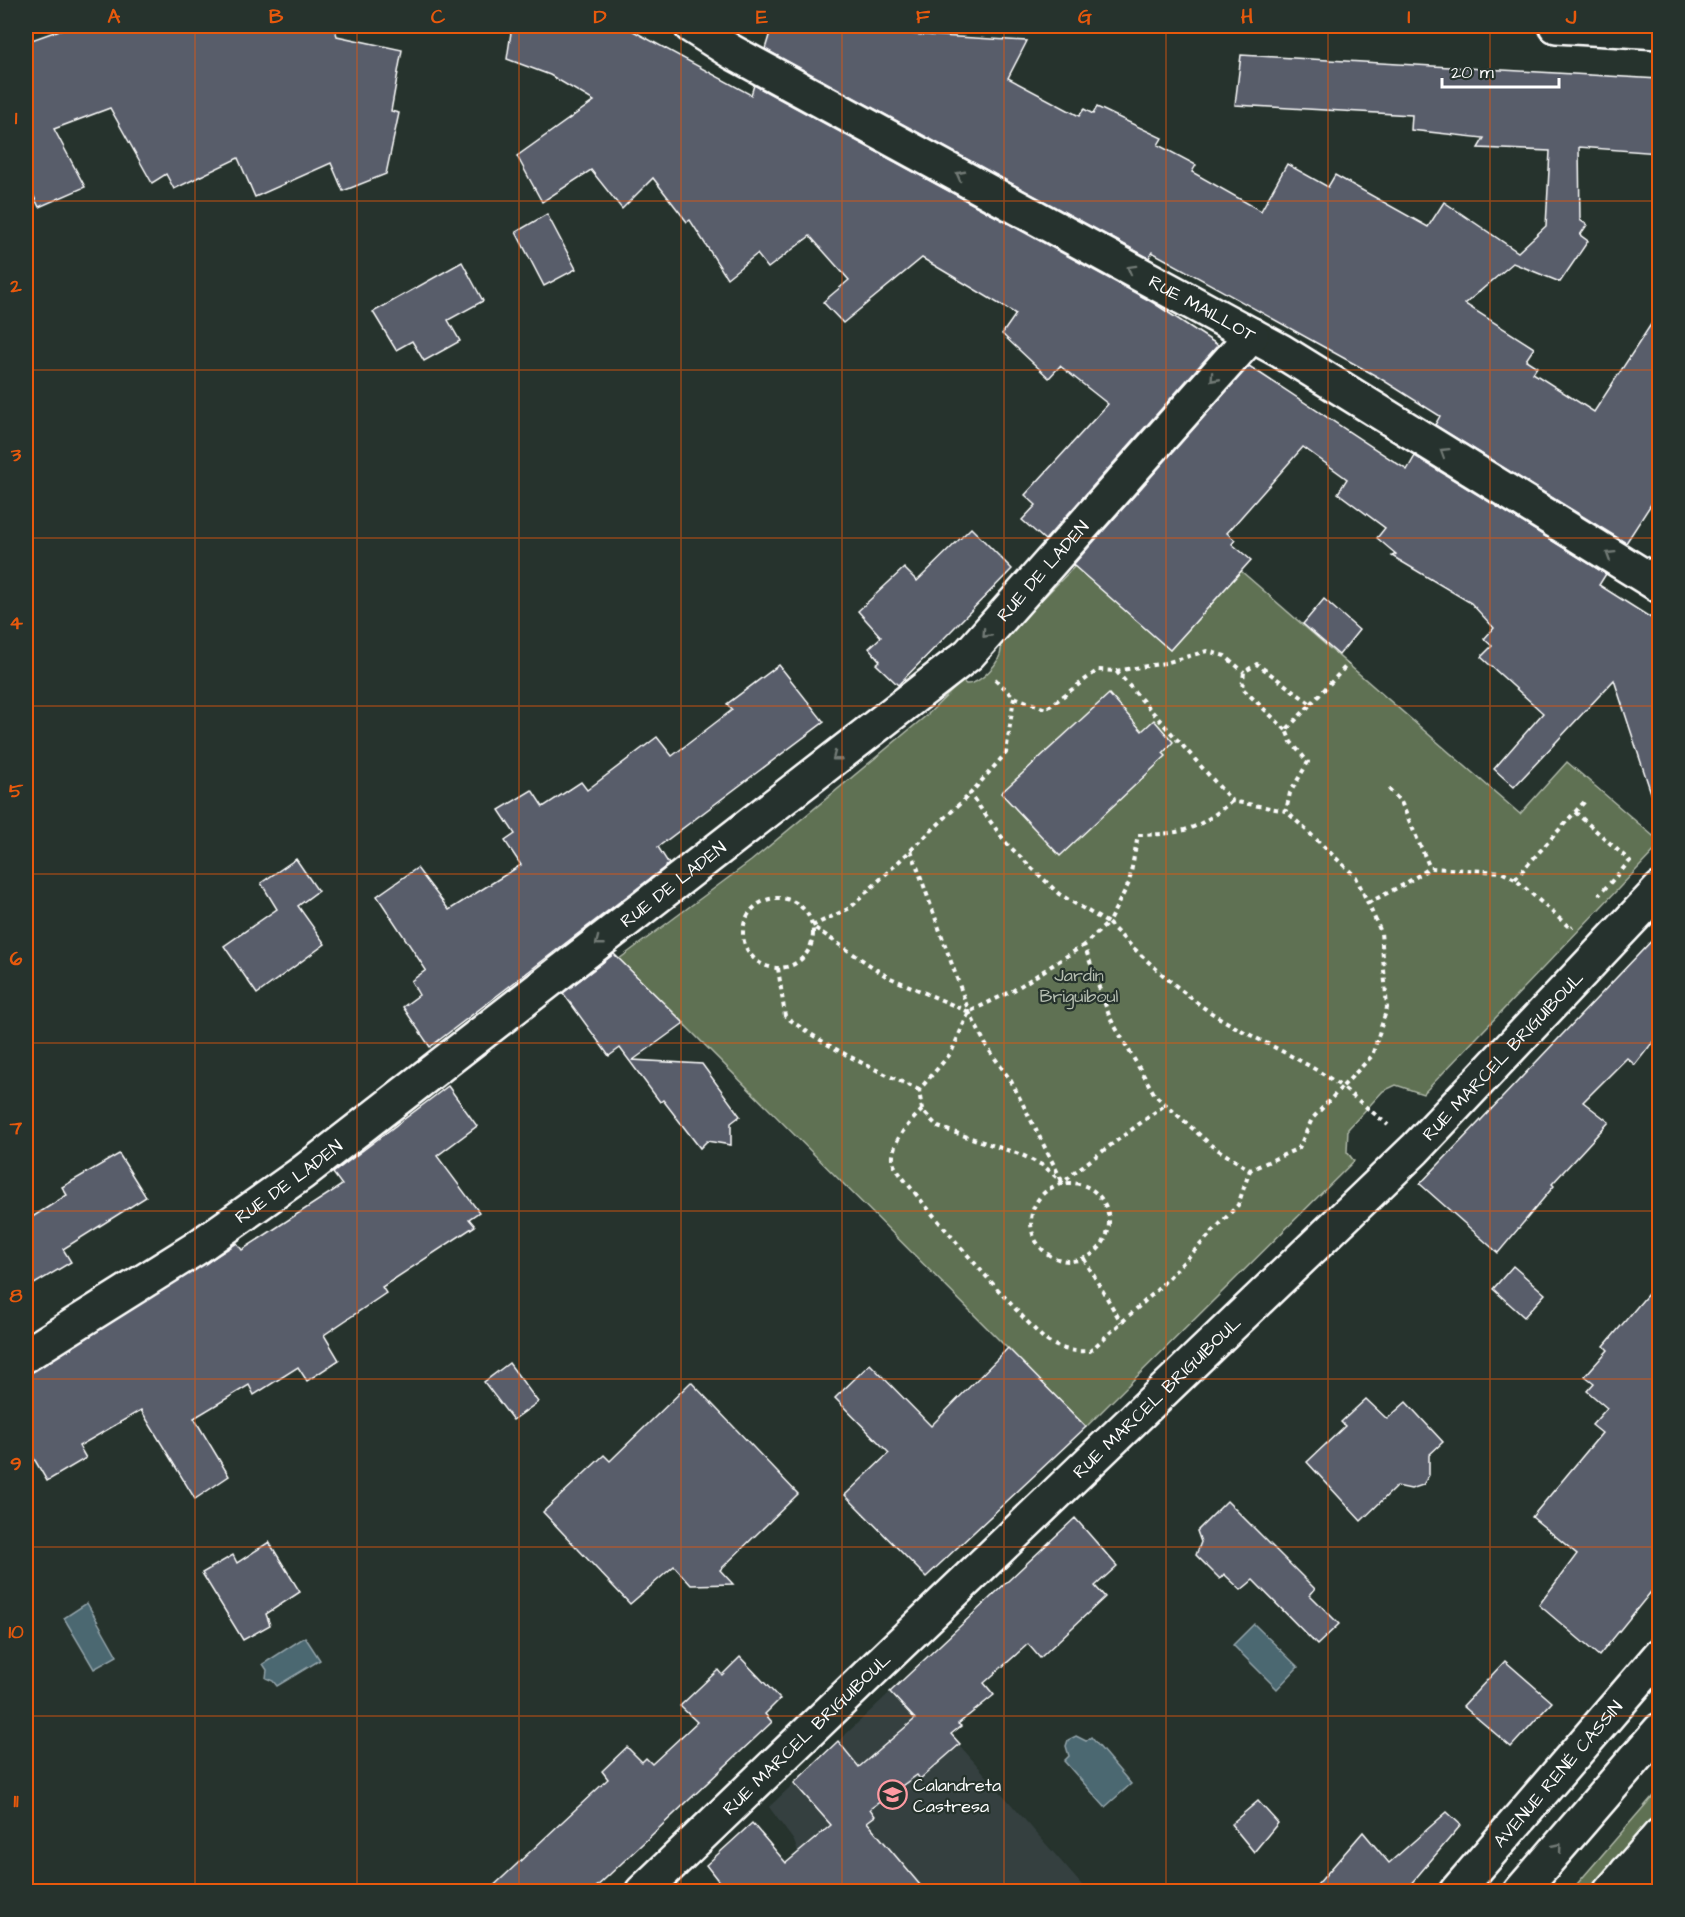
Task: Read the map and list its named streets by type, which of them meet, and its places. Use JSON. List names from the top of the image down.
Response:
{
  "streets": {
    "street": [
      "RUE MAILLOT",
      "RUE DE LADEN",
      "RUE MARCEL BRIGUIBOUL",
      "AVENUE RENÉ CASSIN"
    ]
  },
  "crossings": [
    ["RUE MAILLOT", "RUE DE LADEN"]
  ],
  "one_way": ["RUE MAILLOT", "RUE DE LADEN"],
  "parks": ["Jardin Briguiboul"],
  "places": {
    "school or university": ["Calandreta Castresa"]
  },
  "scale_bar": "20 m",
  "grid": {
    "columns": [
      "A",
      "B",
      "C",
      "D",
      "E",
      "F",
      "G",
      "H",
      "I",
      "J"
    ],
    "rows": [
      "1",
      "2",
      "3",
      "4",
      "5",
      "6",
      "7",
      "8",
      "9",
      "10",
      "11"
    ]
  }
}
